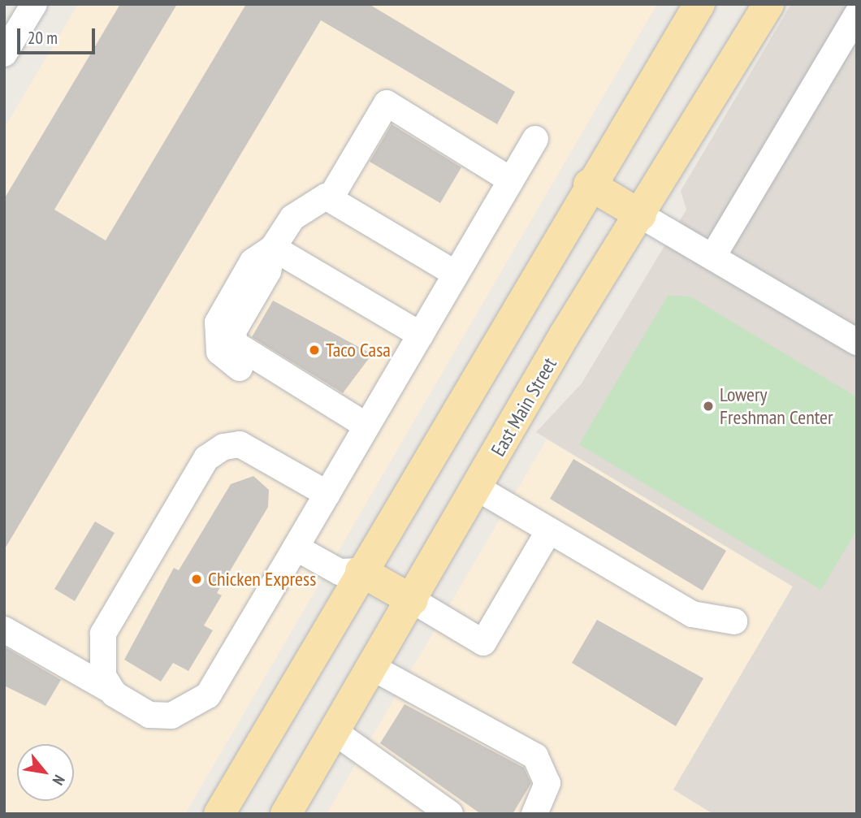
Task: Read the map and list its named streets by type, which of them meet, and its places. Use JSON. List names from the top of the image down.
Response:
{
  "streets": {
    "main road": ["East Main Street"]
  },
  "places": ["Taco Casa", "Lowery Freshman Center", "Chicken Express"],
  "scale_bar": "20 m",
  "north": "bottom right"
}
